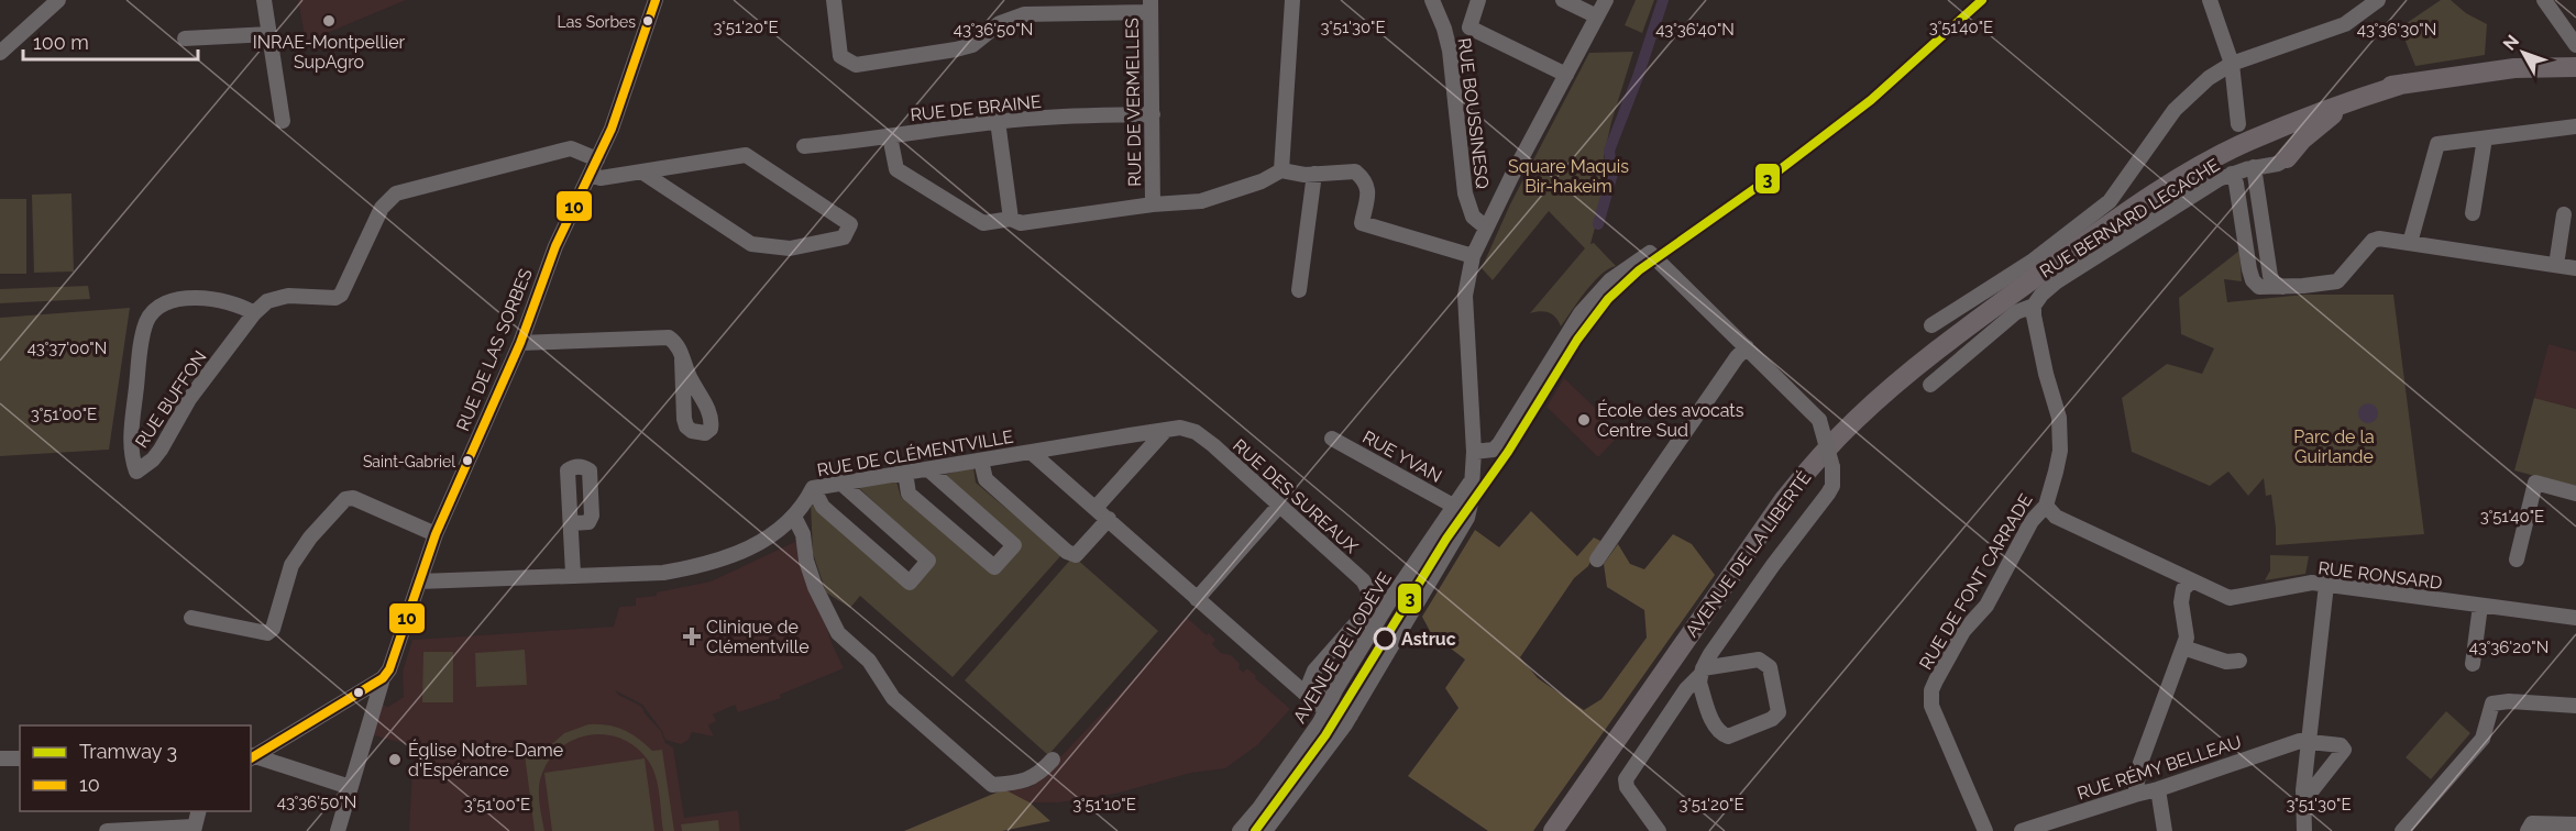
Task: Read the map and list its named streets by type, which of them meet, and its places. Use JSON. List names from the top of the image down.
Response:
{
  "streets": {
    "main road": ["AVENUE DE LA LIBERTÉ"],
    "street": [
      "RUE DE VERMELLES",
      "RUE DE BRAINE",
      "RUE BOUSSINESQ",
      "RUE BERNARD LECACHE",
      "RUE DE LAS SORBES",
      "RUE BUFFON",
      "RUE DE CLÉMENTVILLE",
      "RUE YVAN",
      "RUE DES SUREAUX",
      "RUE RONSARD",
      "RUE DE FONT CARRADE",
      "AVENUE DE LODÈVE",
      "RUE RÉMY BELLEAU"
    ]
  },
  "crossings": [
    ["RUE DE VERMELLES", "RUE DE BRAINE"],
    ["RUE BOUSSINESQ", "AVENUE DE LODÈVE"],
    ["RUE BERNARD LECACHE", "RUE DE FONT CARRADE"],
    ["RUE DE LAS SORBES", "RUE BUFFON"],
    ["RUE DE LAS SORBES", "RUE DE CLÉMENTVILLE"],
    ["RUE DE CLÉMENTVILLE", "RUE DES SUREAUX"],
    ["RUE DE CLÉMENTVILLE", "AVENUE DE LODÈVE"],
    ["RUE YVAN", "AVENUE DE LODÈVE"],
    ["RUE DES SUREAUX", "AVENUE DE LODÈVE"],
    ["RUE RONSARD", "RUE DE FONT CARRADE"]
  ],
  "parks": ["Square Maquis Bir-hakeim", "Parc de la Guirlande"],
  "places": {
    "other": [
      "INRAE-Montpellier SupAgro",
      "Las Sorbes",
      "École des avocats Centre Sud",
      "Saint-Gabriel",
      "Astruc",
      "Église Notre-Dame d'Espérance"
    ],
    "health": ["Clinique de Clémentville"]
  },
  "lines": ["tram line 3", "transit line 10"],
  "legend": ["Tramway 3", "10"],
  "scale_bar": "100 m",
  "north": "top left",
  "coordinates": [
    "3°51'20\"E",
    "3°51'30\"E",
    "3°51'40\"E",
    "43°36'50\"N",
    "43°36'40\"N",
    "43°36'30\"N",
    "43°37'00\"N",
    "3°51'00\"E",
    "43°36'20\"N",
    "3°51'10\"E"
  ]
}
